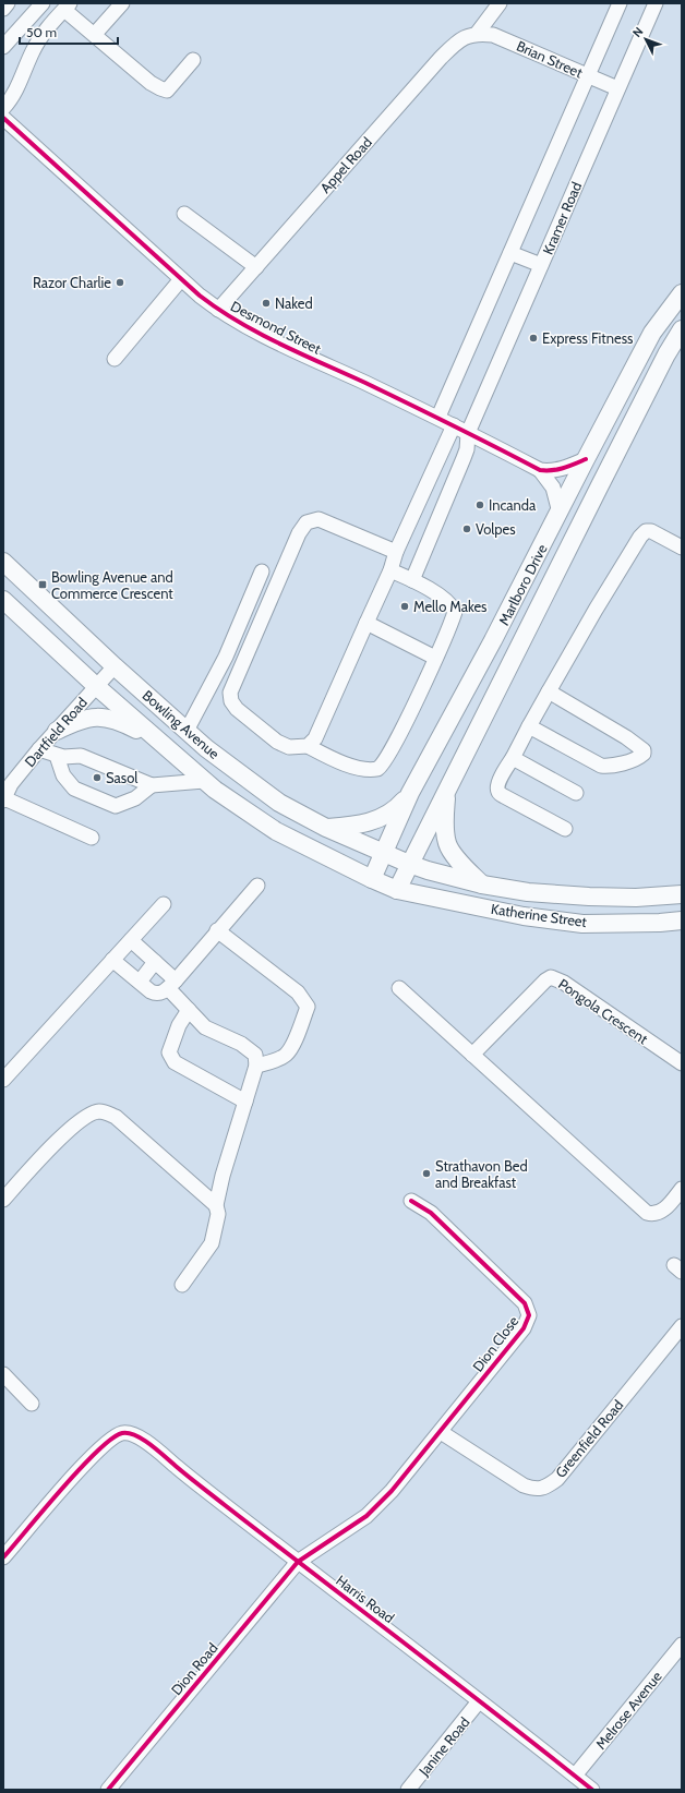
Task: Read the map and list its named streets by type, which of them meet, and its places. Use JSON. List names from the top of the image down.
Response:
{
  "streets": {
    "main road": ["Marlboro Drive", "Bowling Avenue", "Katherine Street"],
    "street": [
      "Brian Street",
      "Appel Road",
      "Kramer Road",
      "Desmond Street",
      "Dartfield Road",
      "Pongola Crescent",
      "Dion Close",
      "Greenfield Road",
      "Harris Road",
      "Dion Road",
      "Melrose Avenue",
      "Janine Road"
    ]
  },
  "crossings": [
    ["Brian Street", "Appel Road"],
    ["Brian Street", "Kramer Road"],
    ["Appel Road", "Desmond Street"],
    ["Kramer Road", "Desmond Street"],
    ["Desmond Street", "Marlboro Drive"],
    ["Marlboro Drive", "Bowling Avenue"],
    ["Marlboro Drive", "Katherine Street"],
    ["Bowling Avenue", "Dartfield Road"],
    ["Bowling Avenue", "Katherine Street"],
    ["Dion Close", "Greenfield Road"],
    ["Harris Road", "Dion Road"],
    ["Harris Road", "Melrose Avenue"],
    ["Harris Road", "Janine Road"]
  ],
  "places": {
    "other": [
      "Razor Charlie",
      "Naked",
      "Express Fitness",
      "Incanda",
      "Volpes",
      "Mello Makes",
      "Sasol",
      "Strathavon Bed and Breakfast"
    ],
    "transit": ["Bowling Avenue and Commerce Crescent"]
  },
  "scale_bar": "50 m",
  "north": "top left"
}
